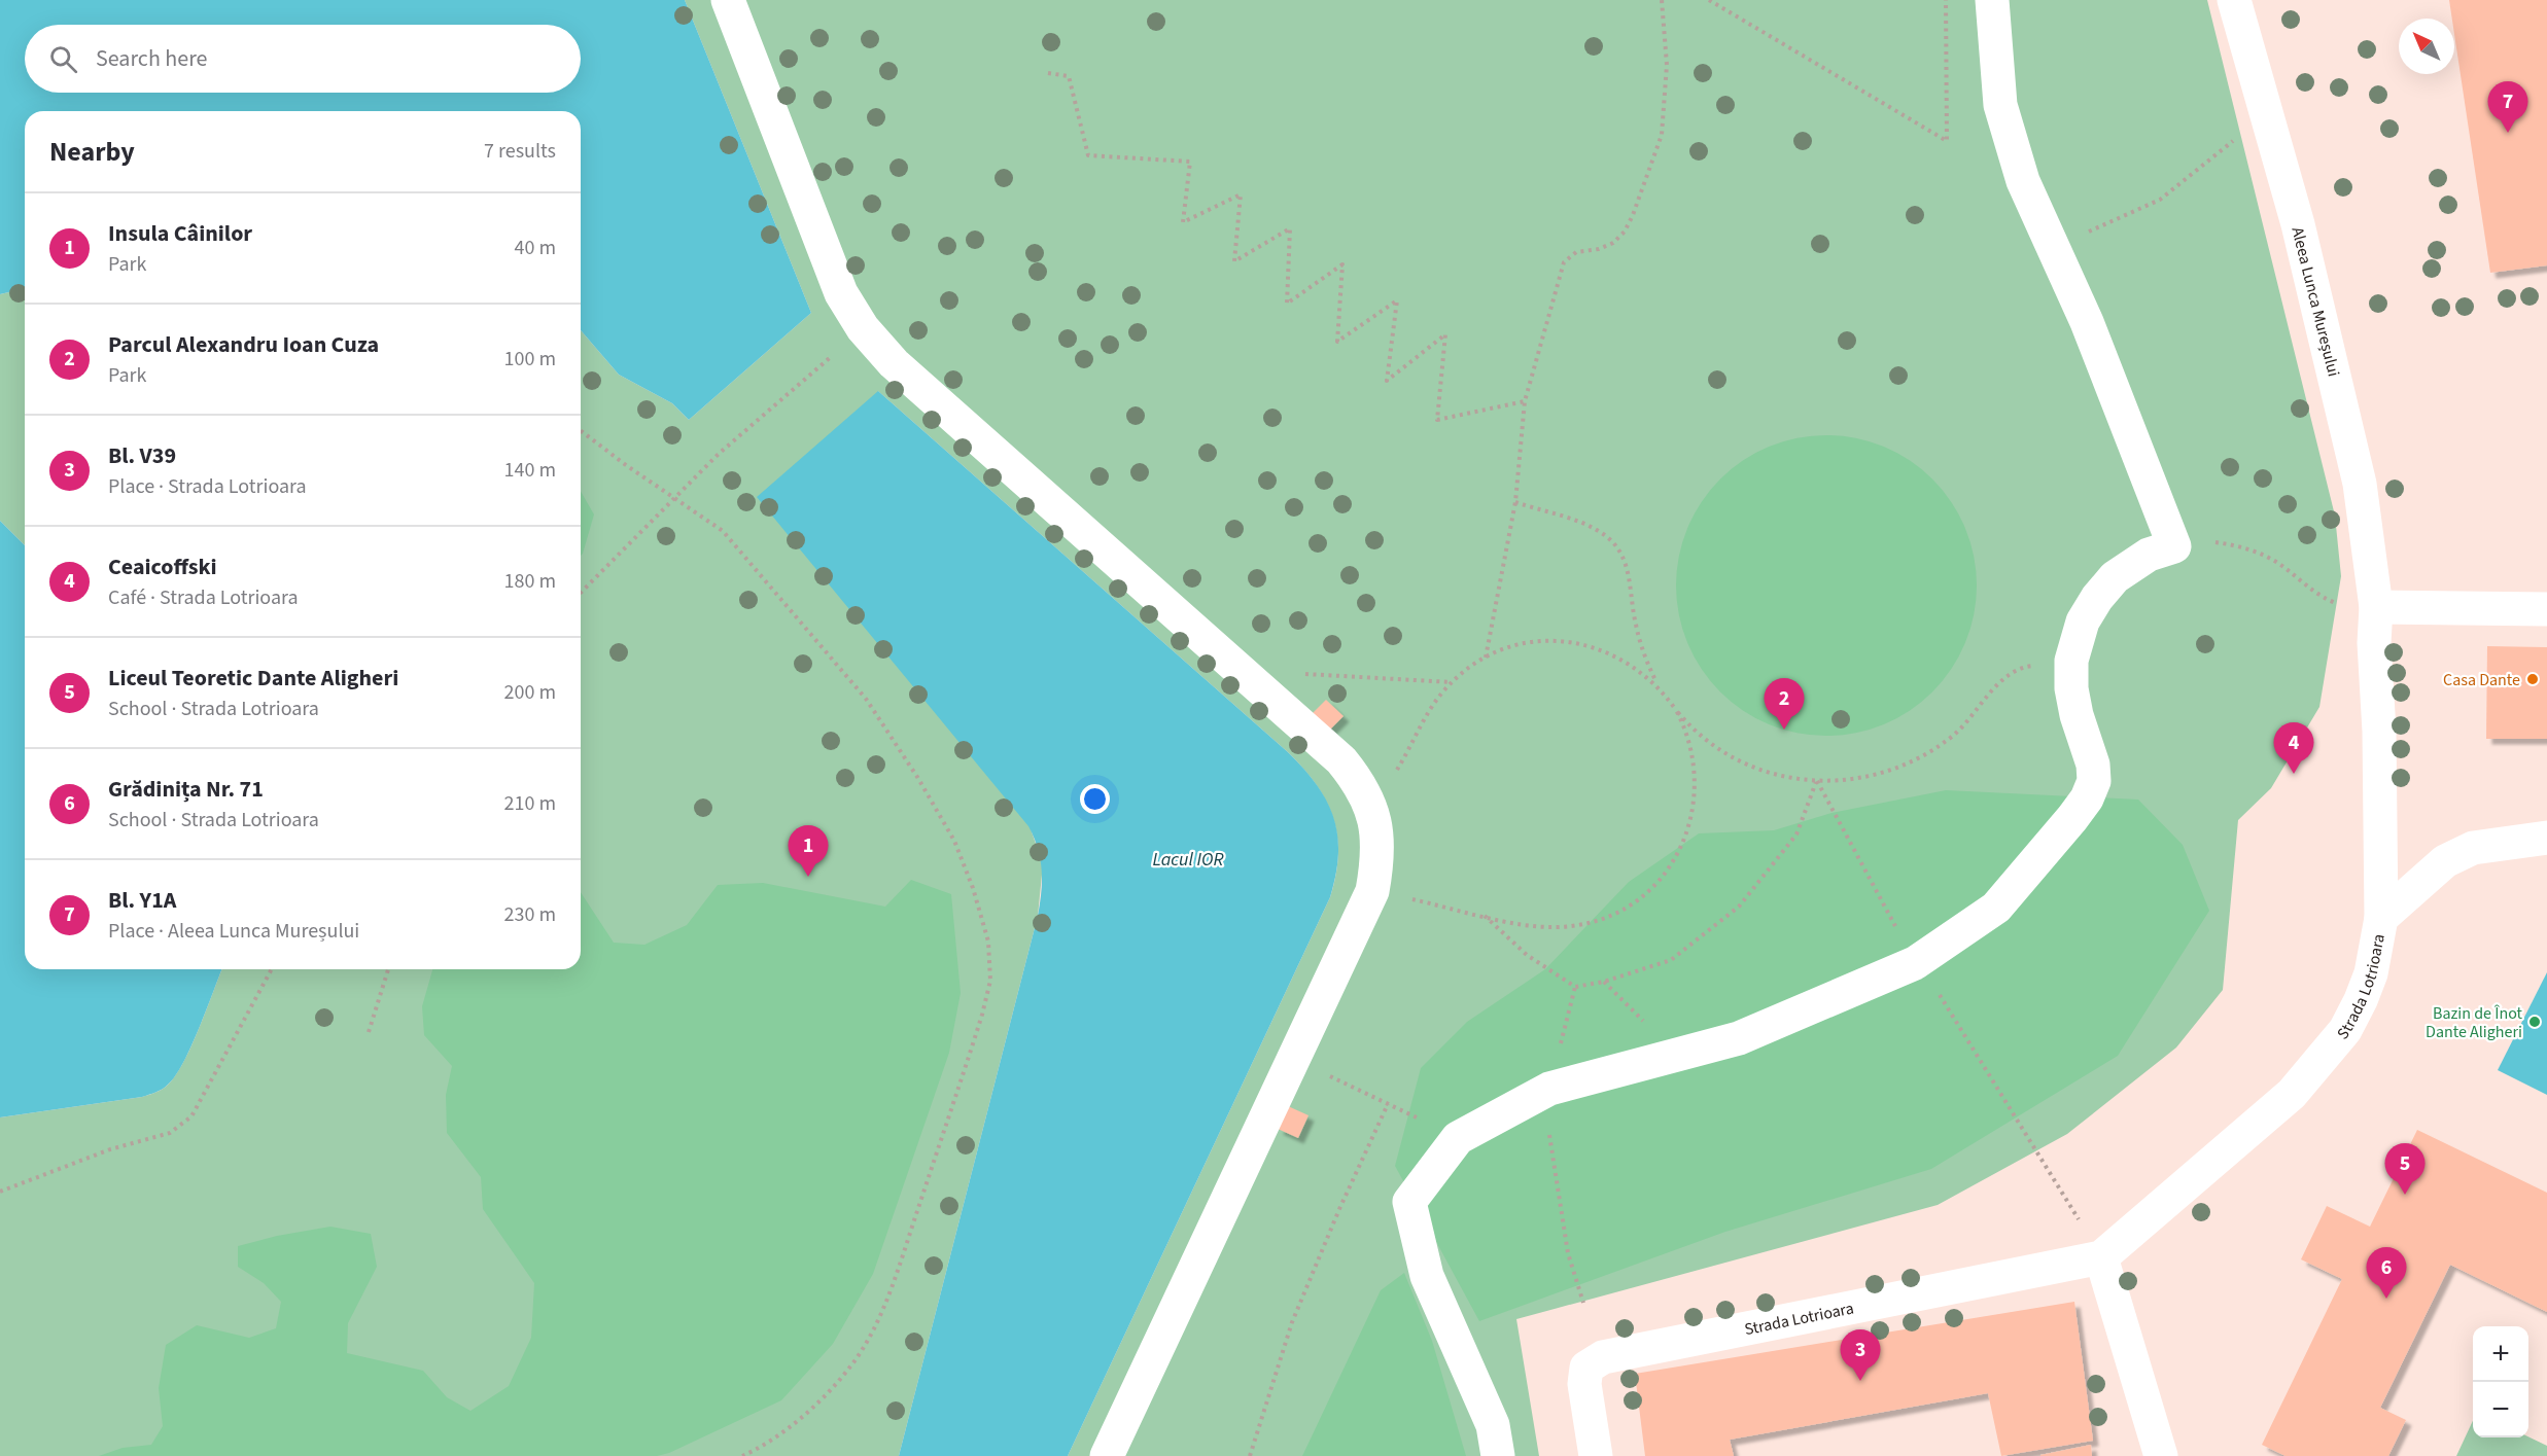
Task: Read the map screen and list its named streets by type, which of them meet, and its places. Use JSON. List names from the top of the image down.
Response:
{
  "streets": {
    "street": ["Aleea Lunca Mureșului", "Strada Lotrioara"]
  },
  "crossings": [
    ["Aleea Lunca Mureșului", "Strada Lotrioara"]
  ],
  "water": ["Lacul IOR"],
  "places": ["Casa Dante", "Bazin de Înot Dante Aligheri"],
  "north": "top left",
  "page": {
    "search": "Search here",
    "pins": [
      "7",
      "2",
      "4",
      "1",
      "5",
      "6",
      "3"
    ],
    "heading": ["Nearby", "7 results"],
    "list": [
      {
        "mark": "1",
        "name": "Insula Câinilor",
        "note": "Park",
        "value": "40 m"
      },
      {
        "mark": "2",
        "name": "Parcul Alexandru Ioan Cuza",
        "note": "Park",
        "value": "100 m"
      },
      {
        "mark": "3",
        "name": "Bl. V39",
        "note": "Place · Strada Lotrioara",
        "value": "140 m"
      },
      {
        "mark": "4",
        "name": "Ceaicoffski",
        "note": "Café · Strada Lotrioara",
        "value": "180 m"
      },
      {
        "mark": "5",
        "name": "Liceul Teoretic Dante Aligheri",
        "note": "School · Strada Lotrioara",
        "value": "200 m"
      },
      {
        "mark": "6",
        "name": "Grădinița Nr. 71",
        "note": "School · Strada Lotrioara",
        "value": "210 m"
      },
      {
        "mark": "7",
        "name": "Bl. Y1A",
        "note": "Place · Aleea Lunca Mureșului",
        "value": "230 m"
      }
    ],
    "map_buttons": ["+", "−"]
  }
}
